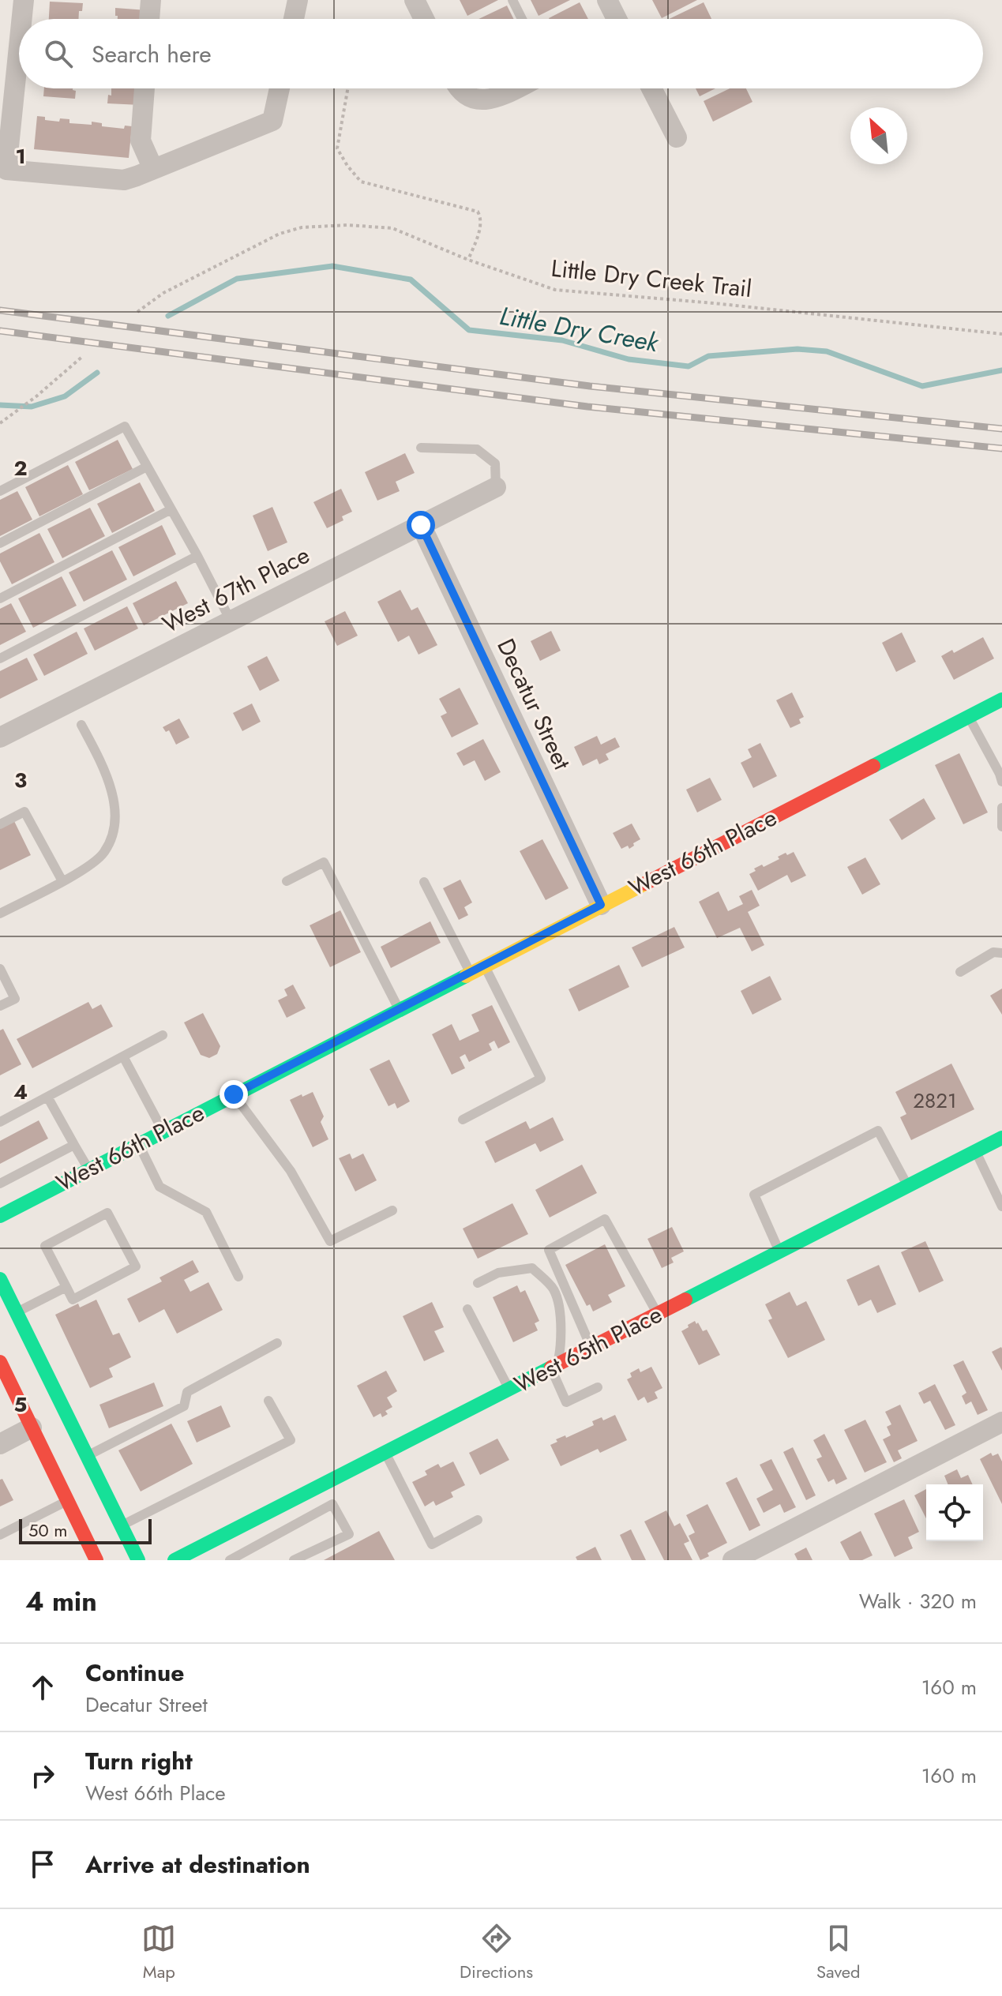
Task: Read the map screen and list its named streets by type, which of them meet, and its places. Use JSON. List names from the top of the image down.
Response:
{
  "streets": {
    "street": [
      "West 67th Place",
      "Decatur Street",
      "West 66th Place",
      "West 65th Place"
    ],
    "path": ["Little Dry Creek Trail"]
  },
  "crossings": [
    ["West 67th Place", "Decatur Street"],
    ["Decatur Street", "West 66th Place"]
  ],
  "water": ["Little Dry Creek"],
  "house_numbers": ["2821"],
  "scale_bar": "50 m",
  "north": "top left",
  "page": {
    "search": "Search here",
    "scale": "50 m",
    "heading": ["4 min", "Walk · 320 m"],
    "list": [
      ["Continue", "Decatur Street", "160 m"],
      ["Turn right", "West 66th Place", "160 m"],
      "Arrive at destination"
    ],
    "nav": ["Map", "Directions", "Saved"]
  },
  "grid": {
    "rows": [
      "1",
      "2",
      "3",
      "4",
      "5"
    ]
  }
}
